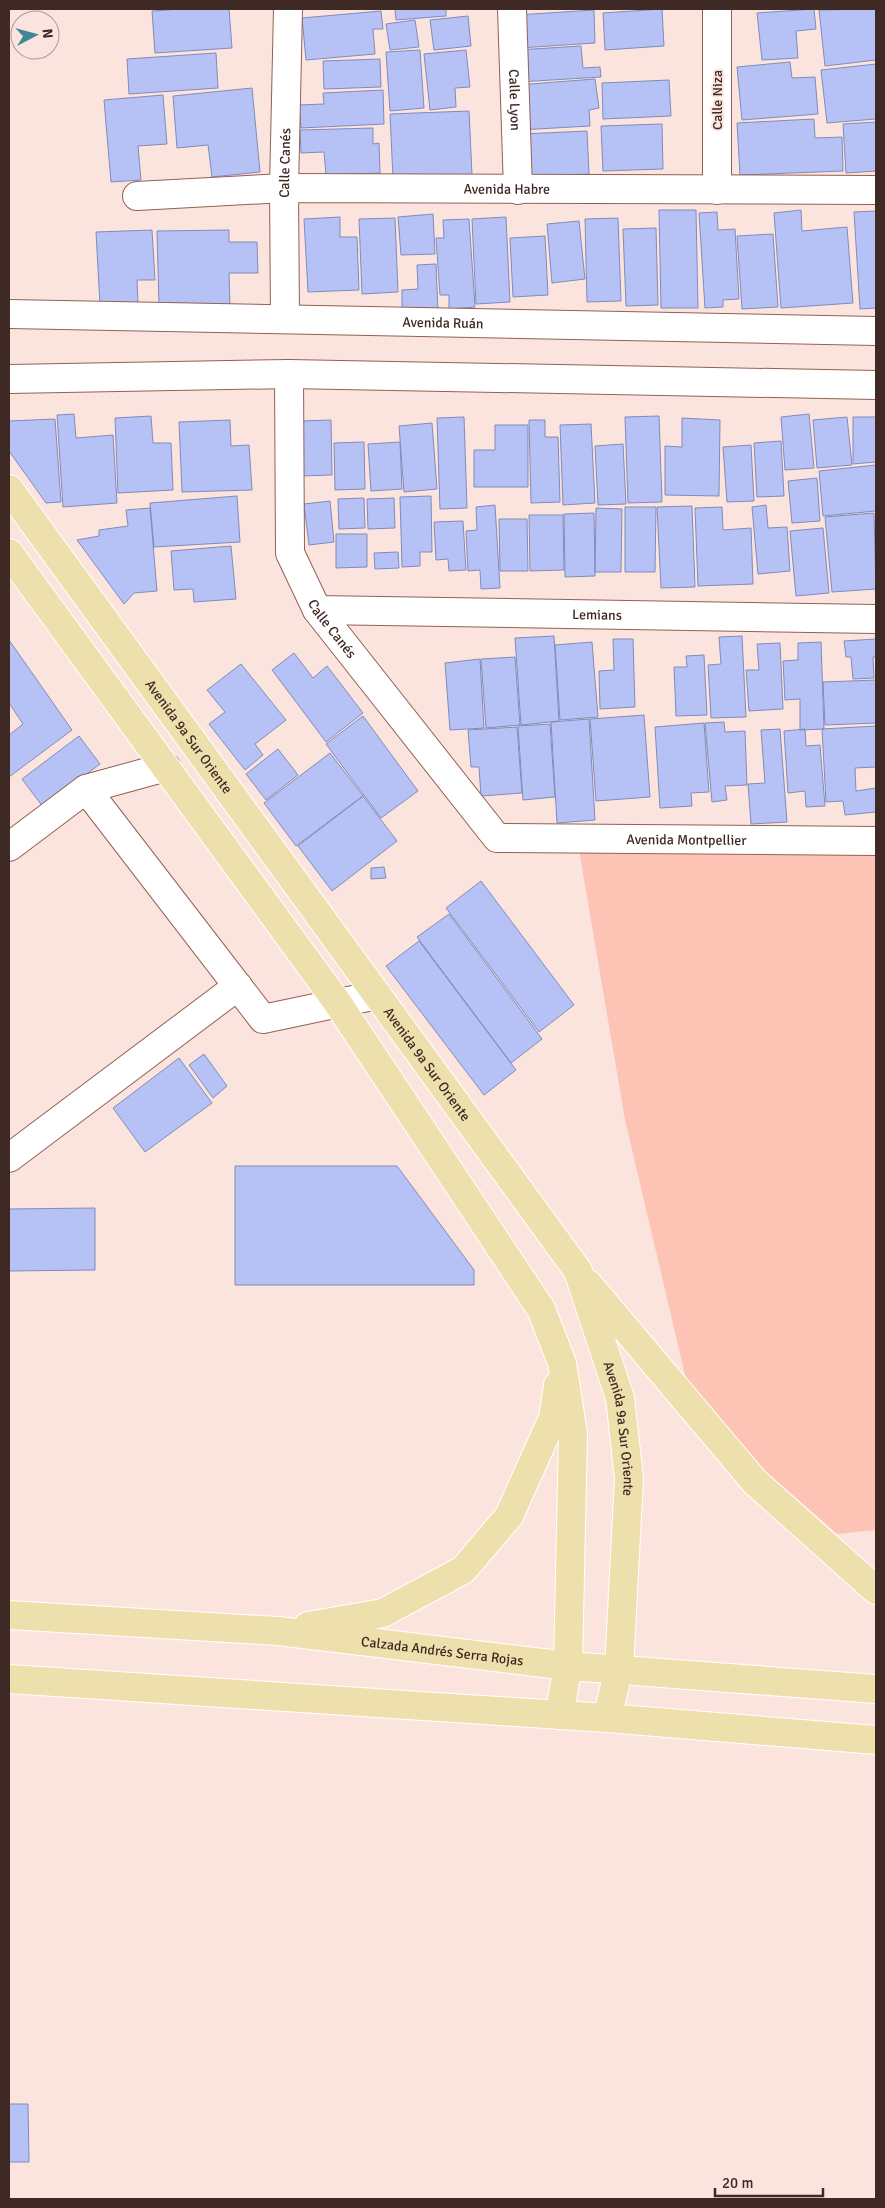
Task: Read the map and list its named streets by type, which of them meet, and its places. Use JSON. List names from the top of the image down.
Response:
{
  "streets": {
    "main road": ["Avenida 9a Sur Oriente", "Calzada Andrés Serra Rojas"],
    "street": [
      "Calle Lyon",
      "Calle Niza",
      "Calle Canés",
      "Avenida Habre",
      "Avenida Ruán",
      "Lemians",
      "Avenida Montpellier"
    ]
  },
  "crossings": [
    ["Calle Lyon", "Avenida Habre"],
    ["Calle Niza", "Avenida Habre"],
    ["Calle Canés", "Avenida Habre"],
    ["Calle Canés", "Avenida Ruán"],
    ["Calle Canés", "Lemians"],
    ["Calle Canés", "Avenida Montpellier"],
    ["Avenida 9a Sur Oriente", "Calzada Andrés Serra Rojas"]
  ],
  "scale_bar": "20 m",
  "north": "right"
}
